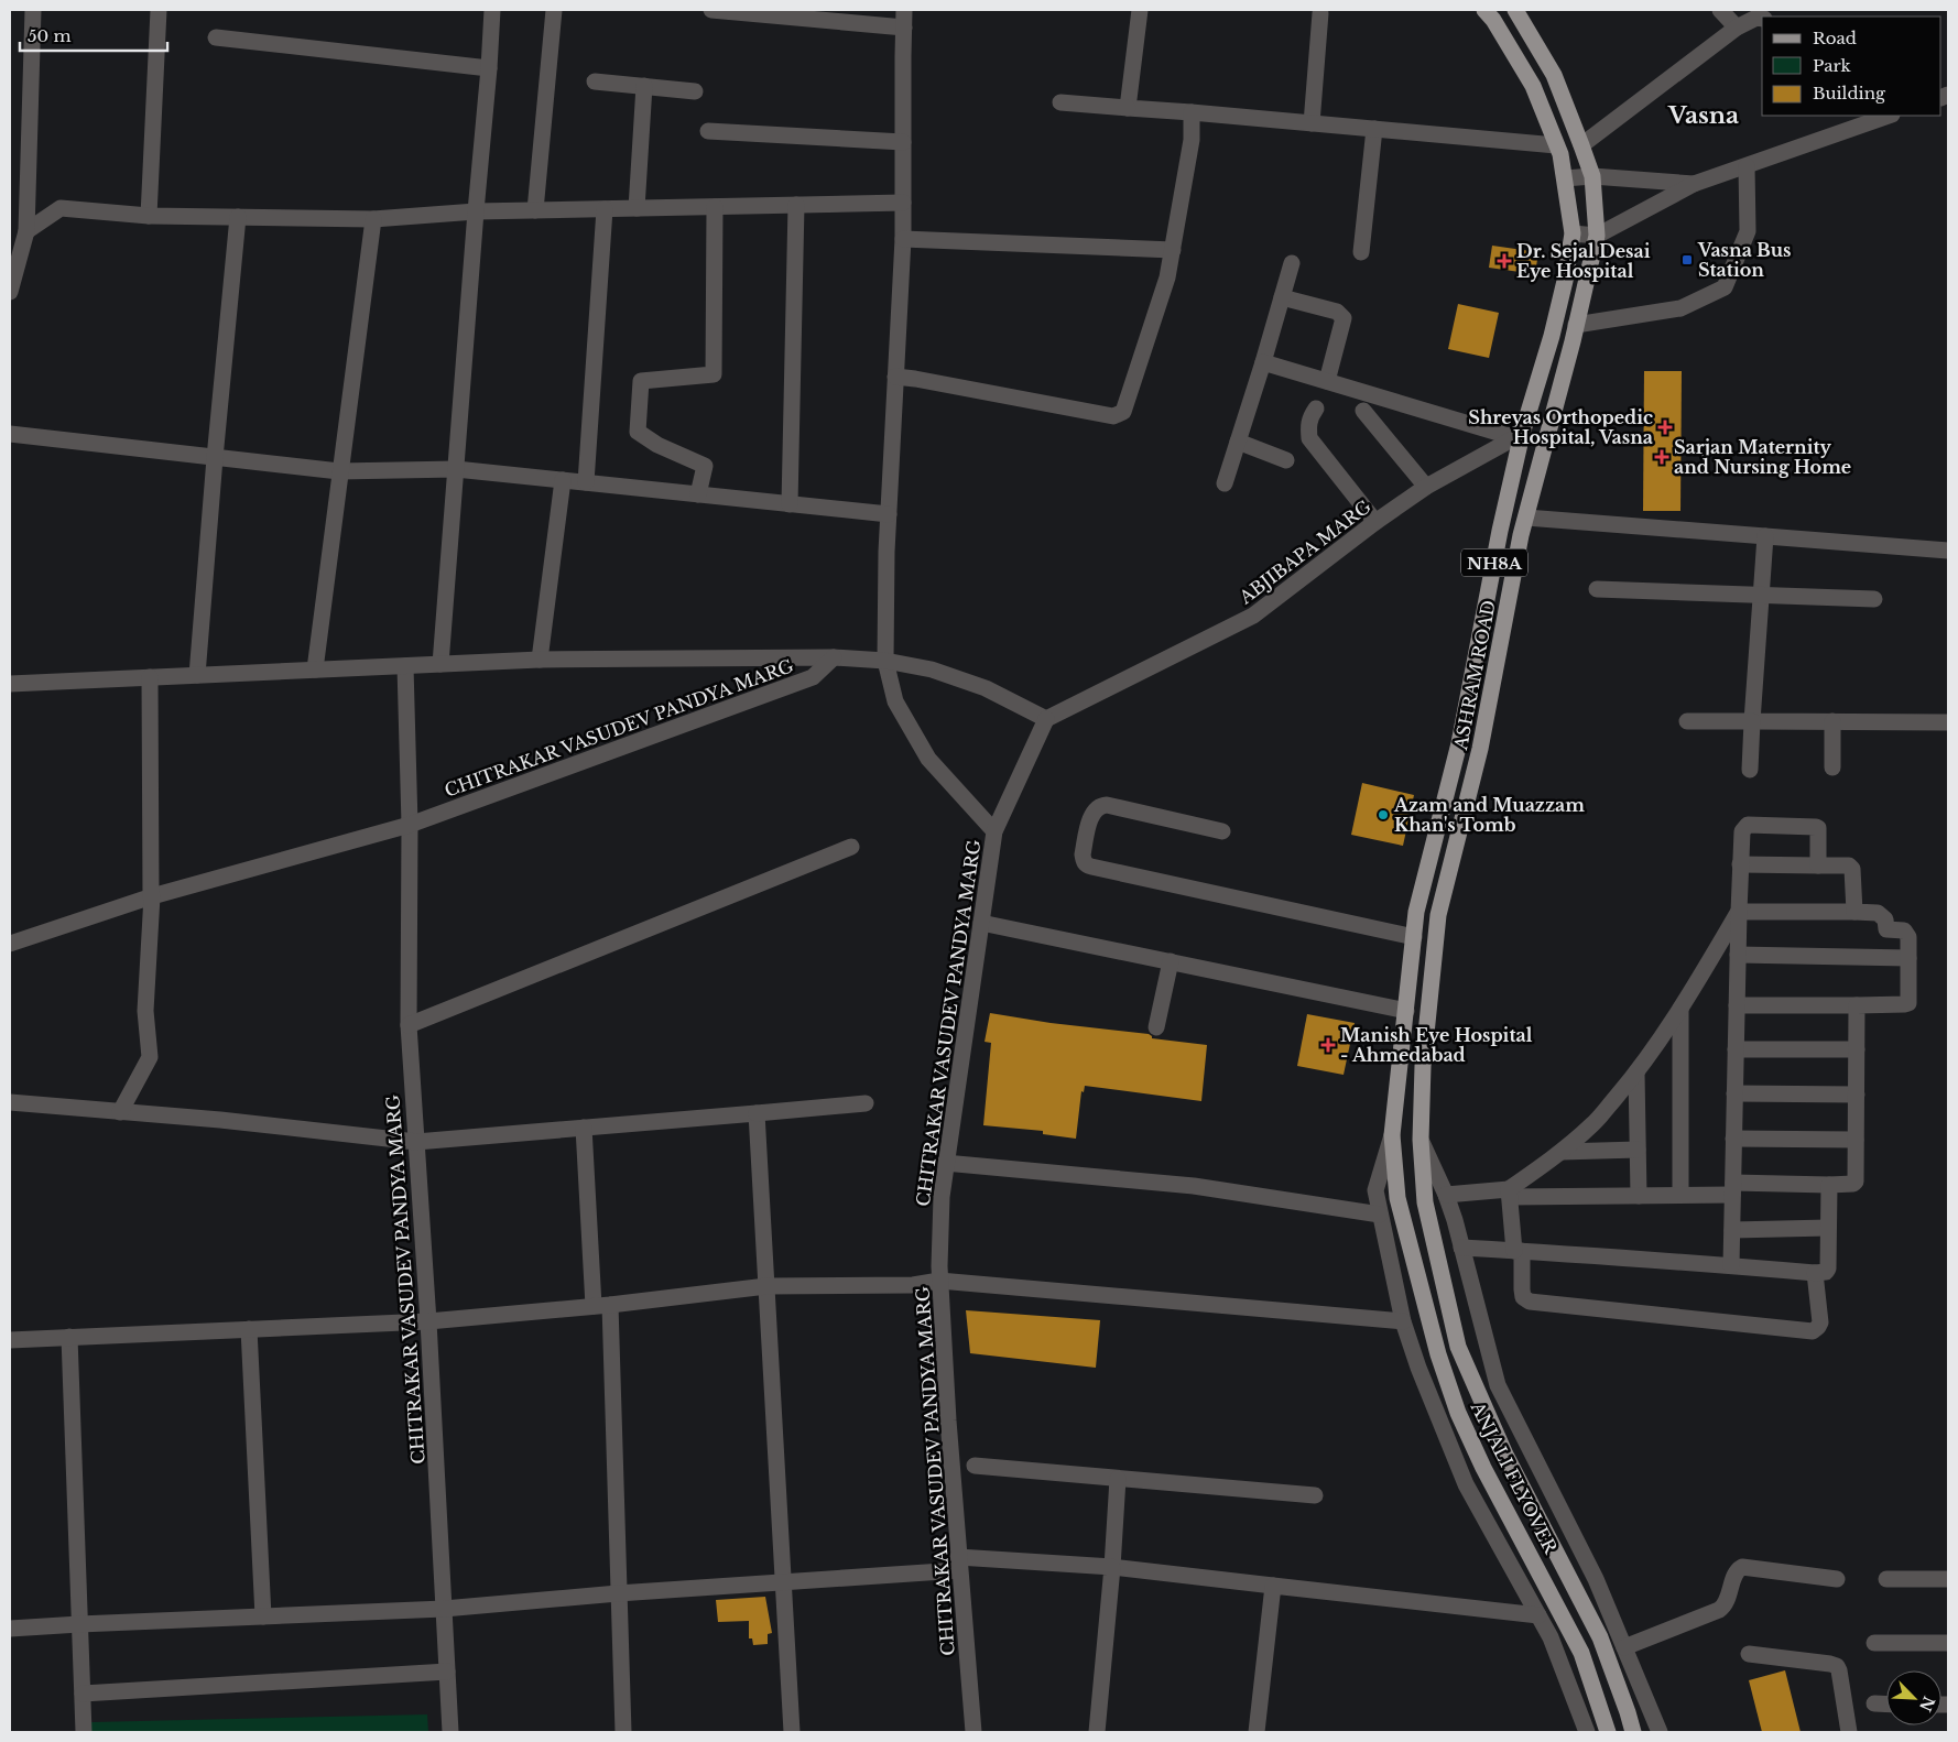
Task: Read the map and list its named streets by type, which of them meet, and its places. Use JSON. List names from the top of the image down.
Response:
{
  "streets": {
    "main road": ["NH8A", "ASHRAM ROAD", "ANJALI FLYOVER"],
    "street": ["ABJIBAPA MARG", "CHITRAKAR VASUDEV PANDYA MARG"]
  },
  "crossings": [
    ["ABJIBAPA MARG", "ASHRAM ROAD"],
    ["ABJIBAPA MARG", "CHITRAKAR VASUDEV PANDYA MARG"],
    ["ASHRAM ROAD", "ANJALI FLYOVER"]
  ],
  "districts": ["Vasna"],
  "places": {
    "transit": ["Vasna Bus Station"],
    "health": [
      "Dr. Sejal Desai Eye Hospital",
      "Shreyas Orthopedic Hospital, Vasna",
      "Sarjan Maternity and Nursing Home",
      "Manish Eye Hospital - Ahmedabad"
    ],
    "other": ["Azam and Muazzam Khan's Tomb"]
  },
  "legend": ["Road", "Park", "Building"],
  "scale_bar": "50 m",
  "north": "bottom right"
}
